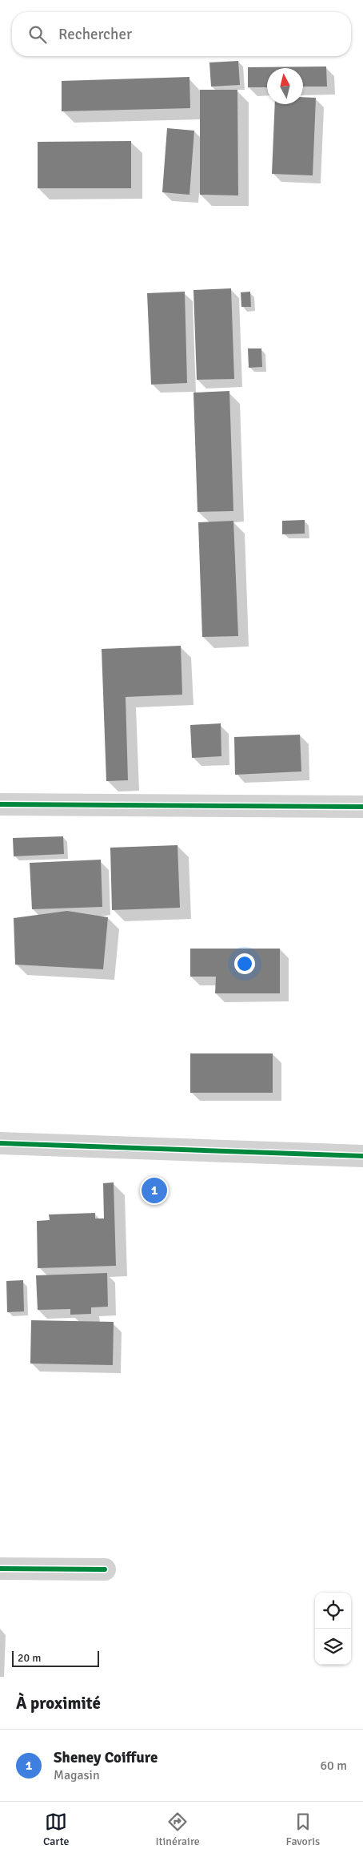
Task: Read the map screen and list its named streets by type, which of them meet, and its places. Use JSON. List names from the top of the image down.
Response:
{
  "scale_bar": "20 m",
  "north": "top",
  "page": {
    "search": "Rechercher",
    "pins": "1",
    "scale": "20 m",
    "heading": "À proximité",
    "list": [
      {
        "mark": "1",
        "name": "Sheney Coiffure",
        "note": "Magasin",
        "value": "60 m"
      }
    ],
    "nav": ["Carte", "Itinéraire", "Favoris"]
  }
}
